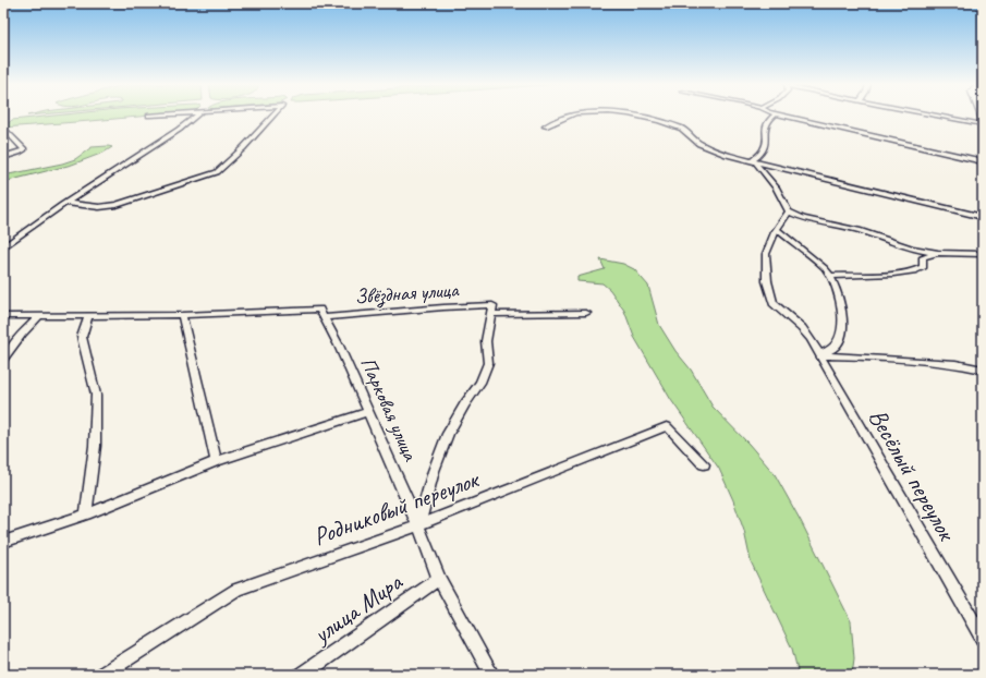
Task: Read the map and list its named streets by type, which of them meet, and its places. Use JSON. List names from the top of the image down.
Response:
{
  "streets": {
    "street": [
      "Звёздная улица",
      "Парковая улица",
      "Весёлый переулок",
      "Родниковый переулок",
      "улица Мира"
    ]
  },
  "crossings": [
    ["Звёздная улица", "Парковая улица"],
    ["Парковая улица", "Родниковый переулок"],
    ["Парковая улица", "улица Мира"]
  ]
}
